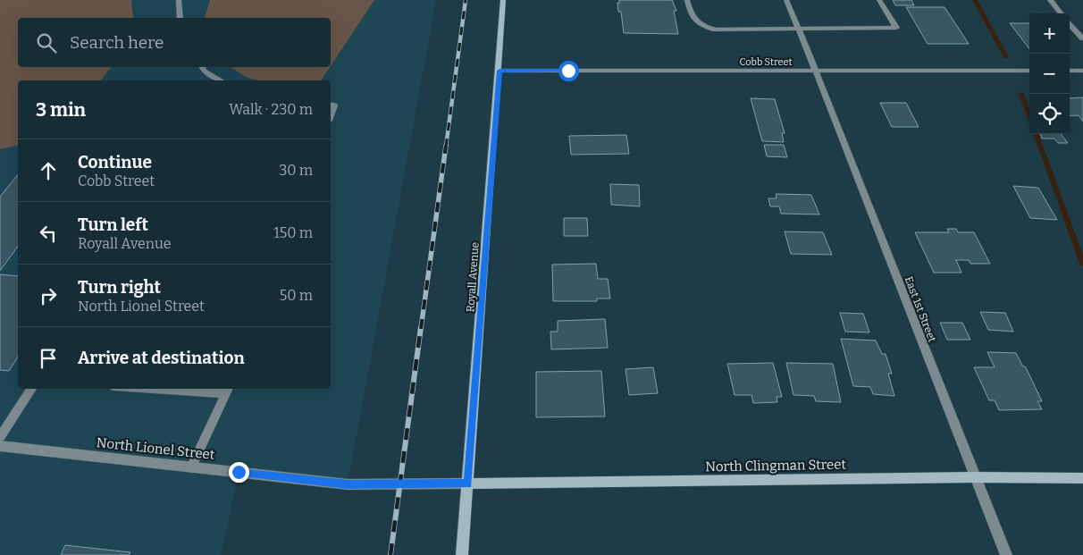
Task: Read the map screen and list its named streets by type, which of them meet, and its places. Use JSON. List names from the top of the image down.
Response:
{
  "streets": {
    "street": [
      "Cobb Street",
      "Royall Avenue",
      "East 1st Street",
      "North Lionel Street",
      "North Clingman Street"
    ]
  },
  "crossings": [
    ["Cobb Street", "Royall Avenue"],
    ["Cobb Street", "East 1st Street"],
    ["Royall Avenue", "North Lionel Street"],
    ["Royall Avenue", "North Clingman Street"],
    ["East 1st Street", "North Clingman Street"],
    ["North Lionel Street", "North Clingman Street"]
  ],
  "page": {
    "map_buttons": ["+", "−"],
    "search": "Search here",
    "heading": ["3 min", "Walk · 230 m"],
    "list": [
      ["Continue", "Cobb Street", "30 m"],
      ["Turn left", "Royall Avenue", "150 m"],
      ["Turn right", "North Lionel Street", "50 m"],
      "Arrive at destination"
    ]
  }
}
